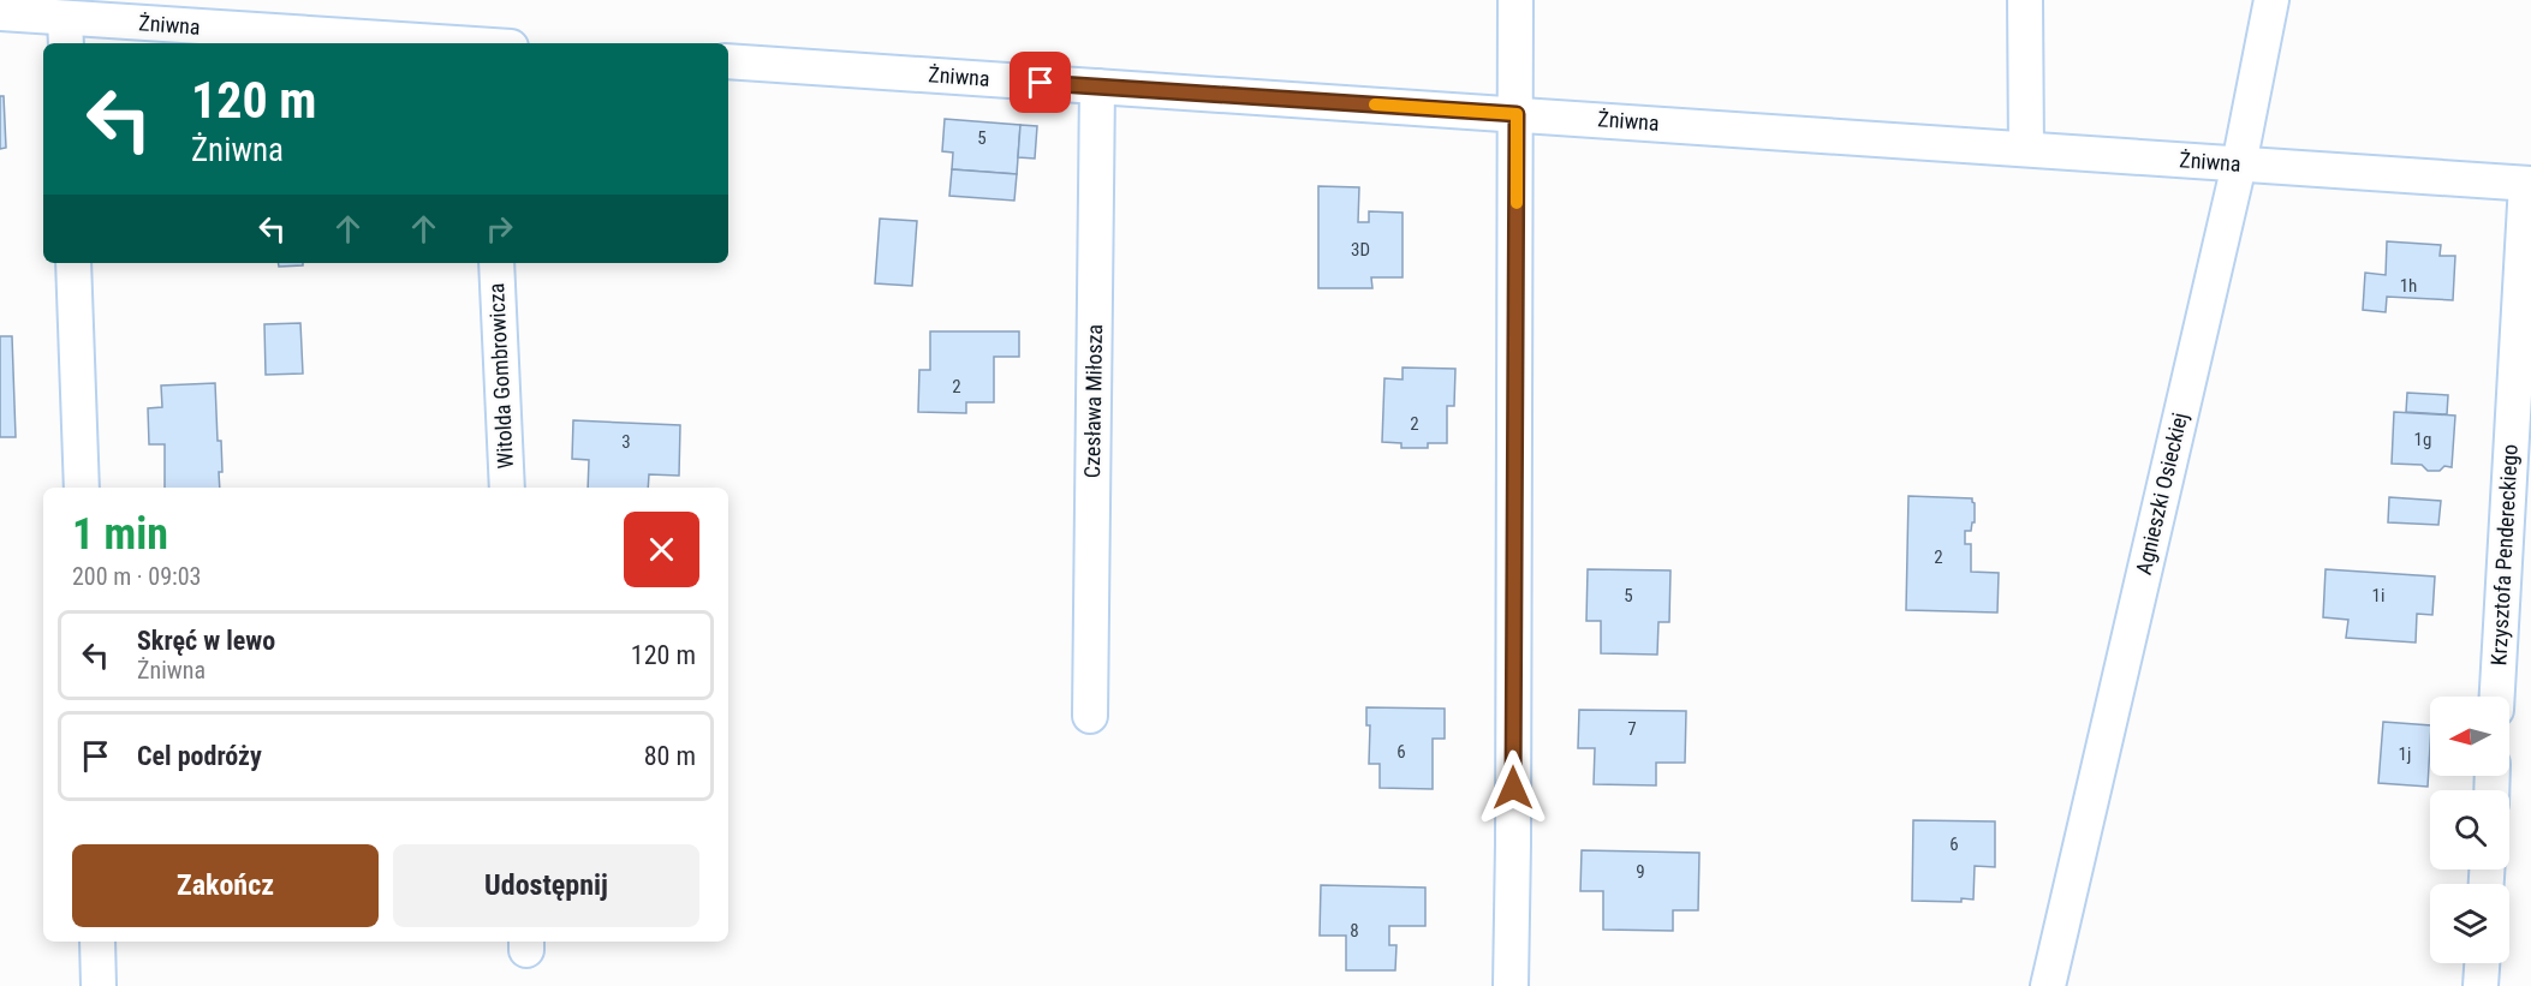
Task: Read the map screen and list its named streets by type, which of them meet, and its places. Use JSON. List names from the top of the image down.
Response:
{
  "streets": {
    "street": [
      "Żniwna",
      "Witolda Gombrowicza",
      "Czesława Miłosza",
      "Agnieszki Osieckiej",
      "Krzysztofa Pendereckiego"
    ]
  },
  "crossings": [
    ["Żniwna", "Czesława Miłosza"],
    ["Żniwna", "Agnieszki Osieckiej"],
    ["Żniwna", "Krzysztofa Pendereckiego"]
  ],
  "house_numbers": [
    "5",
    "3D",
    "1h",
    "2",
    "2",
    "1g",
    "3",
    "2",
    "5",
    "1i",
    "7",
    "6",
    "1j",
    "6",
    "9",
    "8"
  ],
  "north": "left",
  "page": {
    "turn": ["120 m", "Żniwna"],
    "heading": ["1 min", "200 m · 09:03"],
    "list": [
      {
        "name": "Skręć w lewo",
        "note": "Żniwna",
        "value": "120 m"
      },
      {
        "name": "Cel podróży",
        "value": "80 m"
      }
    ],
    "buttons": ["Zakończ", "Udostępnij"]
  }
}
